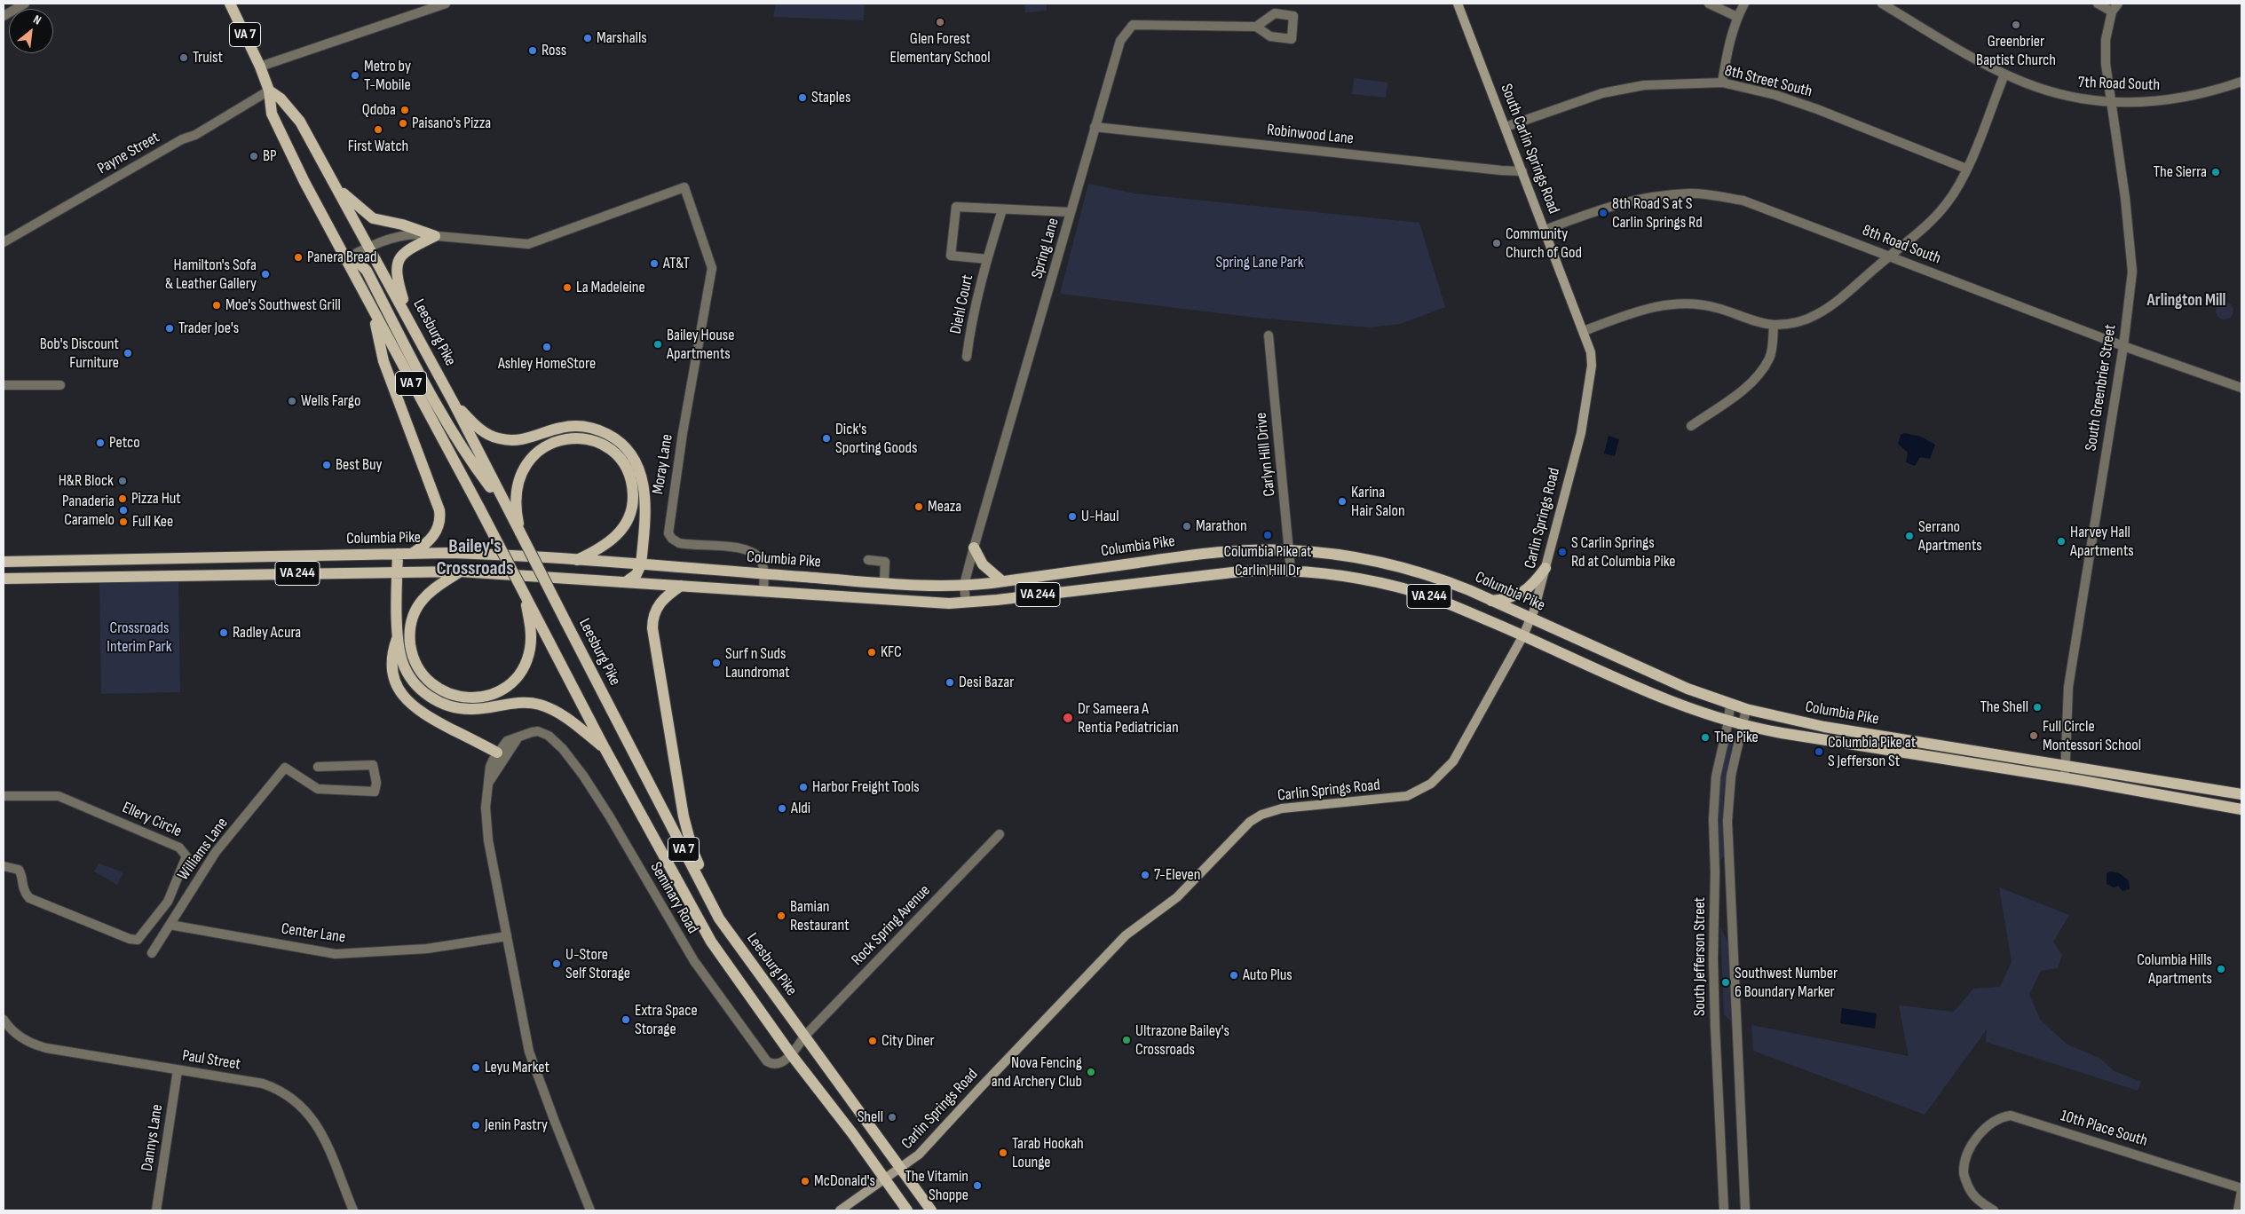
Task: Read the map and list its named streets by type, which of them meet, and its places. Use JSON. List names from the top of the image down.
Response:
{
  "streets": {
    "main road": [
      "VA 7",
      "South Carlin Springs Road",
      "Leesburg Pike",
      "Carlin Springs Road",
      "Columbia Pike",
      "VA 244"
    ],
    "street": [
      "8th Street South",
      "7th Road South",
      "Robinwood Lane",
      "Payne Street",
      "8th Road South",
      "Spring Lane",
      "Diehl Court",
      "South Greenbrier Street",
      "Carlyn Hill Drive",
      "Moray Lane",
      "Ellery Circle",
      "Williams Lane",
      "Seminary Road",
      "Rock Spring Avenue",
      "Center Lane",
      "South Jefferson Street",
      "Paul Street",
      "10th Place South",
      "Dannys Lane"
    ]
  },
  "crossings": [
    ["VA 7", "Payne Street"],
    ["VA 7", "Leesburg Pike"],
    ["VA 7", "Carlin Springs Road"],
    ["VA 7", "Seminary Road"],
    ["8th Street South", "South Carlin Springs Road"],
    ["7th Road South", "South Greenbrier Street"],
    ["Robinwood Lane", "South Carlin Springs Road"],
    ["Robinwood Lane", "Spring Lane"],
    ["South Carlin Springs Road", "8th Road South"],
    ["South Carlin Springs Road", "Carlin Springs Road"],
    ["Payne Street", "Leesburg Pike"],
    ["8th Road South", "South Greenbrier Street"],
    ["Spring Lane", "Diehl Court"],
    ["Spring Lane", "Columbia Pike"],
    ["Leesburg Pike", "Carlin Springs Road"],
    ["Leesburg Pike", "Seminary Road"],
    ["Leesburg Pike", "Rock Spring Avenue"],
    ["South Greenbrier Street", "Columbia Pike"],
    ["Carlyn Hill Drive", "Columbia Pike"],
    ["Moray Lane", "Columbia Pike"],
    ["Carlin Springs Road", "Columbia Pike"],
    ["Columbia Pike", "South Jefferson Street"],
    ["Williams Lane", "Center Lane"],
    ["Seminary Road", "Rock Spring Avenue"],
    ["Paul Street", "Dannys Lane"]
  ],
  "districts": ["Arlington Mill", "Bailey's Crossroads"],
  "parks": ["Spring Lane Park", "Crossroads Interim Park"],
  "places": [
    "Glen Forest Elementary School",
    "Greenbrier Baptist Church",
    "Marshalls",
    "Ross",
    "Truist",
    "Metro by T-Mobile",
    "Staples",
    "Qdoba",
    "Paisano's Pizza",
    "First Watch",
    "BP",
    "The Sierra",
    "8th Road S at S Carlin Springs Rd",
    "Community Church of God",
    "Panera Bread",
    "AT&T",
    "Hamilton's Sofa & Leather Gallery",
    "La Madeleine",
    "Moe's Southwest Grill",
    "Trader Joe's",
    "Bailey House Apartments",
    "Ashley HomeStore",
    "Bob's Discount Furniture",
    "Wells Fargo",
    "Dick's Sporting Goods",
    "Petco",
    "Best Buy",
    "H&R Block",
    "Pizza Hut",
    "Karina Hair Salon",
    "Meaza",
    "Panaderia Caramelo",
    "U-Haul",
    "Full Kee",
    "Marathon",
    "Columbia Pike at Carlin Hill Dr",
    "Serrano Apartments",
    "Harvey Hall Apartments",
    "S Carlin Springs Rd at Columbia Pike",
    "Radley Acura",
    "KFC",
    "Surf n Suds Laundromat",
    "Desi Bazar",
    "The Shell",
    "Dr Sameera A Rentia Pediatrician",
    "Full Circle Montessori School",
    "The Pike",
    "Columbia Pike at S Jefferson St",
    "Harbor Freight Tools",
    "Aldi",
    "7-Eleven",
    "Bamian Restaurant",
    "U-Store Self Storage",
    "Columbia Hills Apartments",
    "Auto Plus",
    "Southwest Number 6 Boundary Marker",
    "Extra Space Storage",
    "Ultrazone Bailey's Crossroads",
    "City Diner",
    "Leyu Market",
    "Nova Fencing and Archery Club",
    "Shell",
    "Jenin Pastry",
    "Tarab Hookah Lounge",
    "McDonald's",
    "The Vitamin Shoppe"
  ],
  "north": "top right"
}
